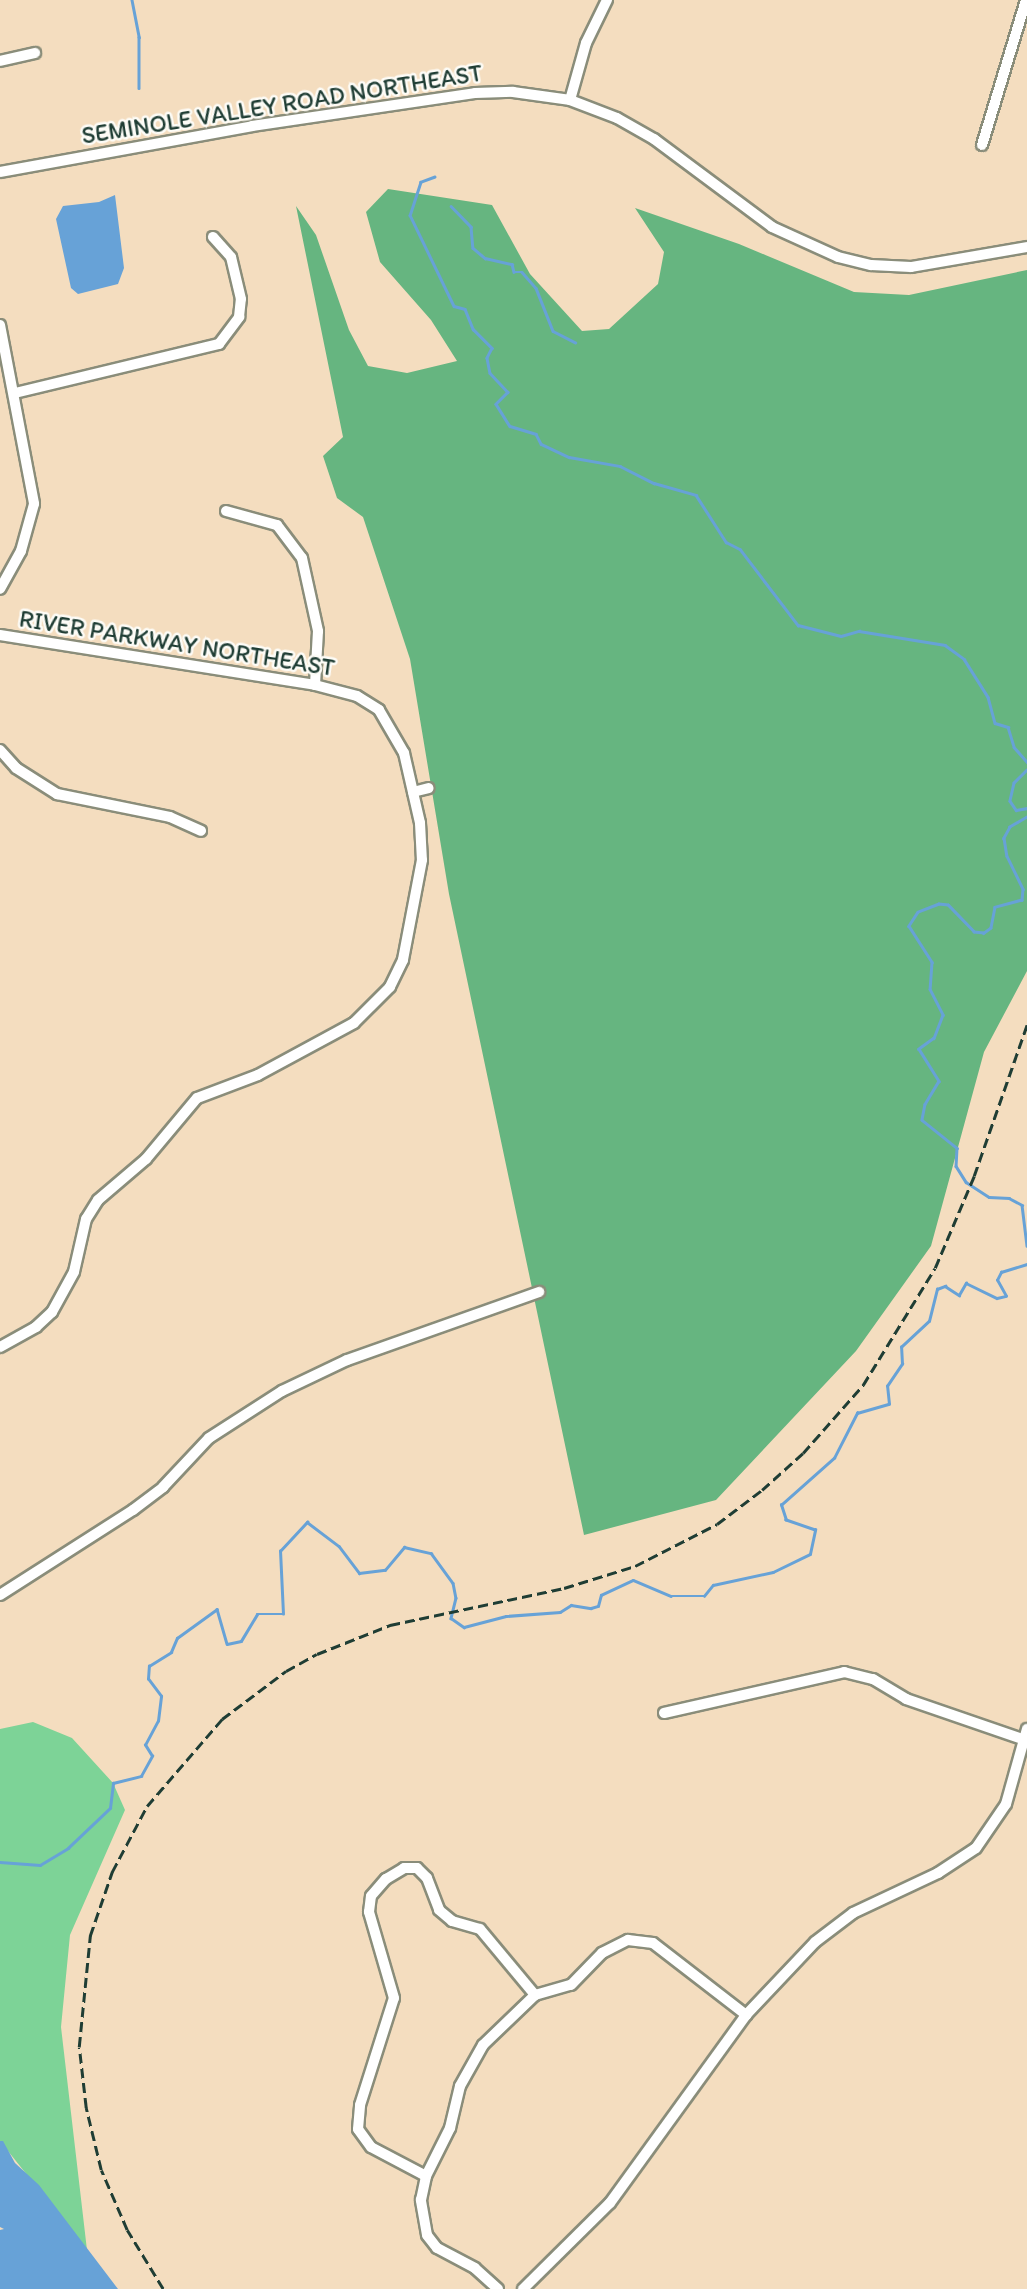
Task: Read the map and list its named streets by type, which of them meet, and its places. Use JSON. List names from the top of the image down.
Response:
{
  "streets": {
    "street": ["SEMINOLE VALLEY ROAD NORTHEAST", "RIVER PARKWAY NORTHEAST"]
  }
}
